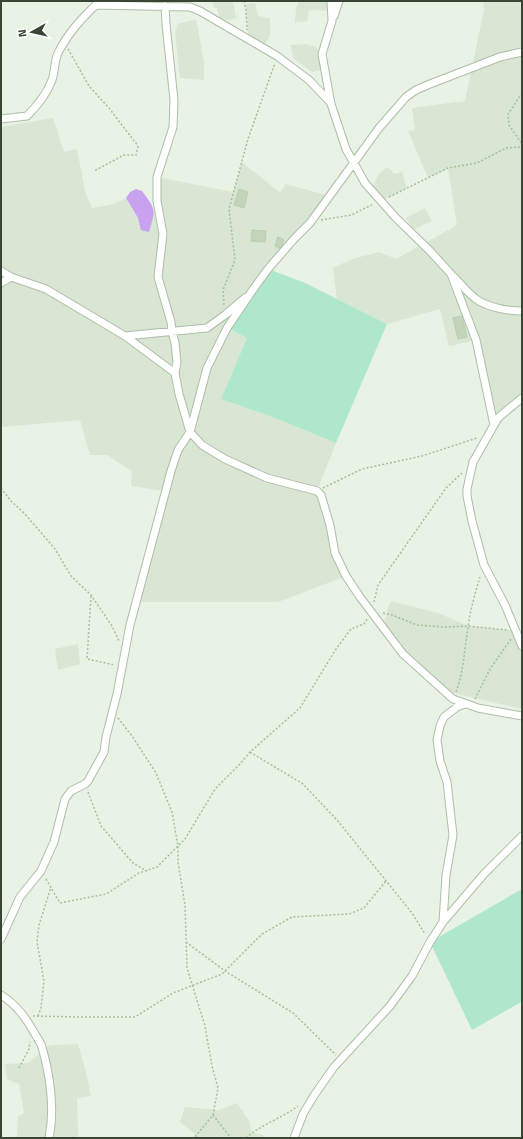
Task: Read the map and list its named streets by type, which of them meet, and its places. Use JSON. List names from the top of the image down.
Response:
{
  "north": "left"
}
